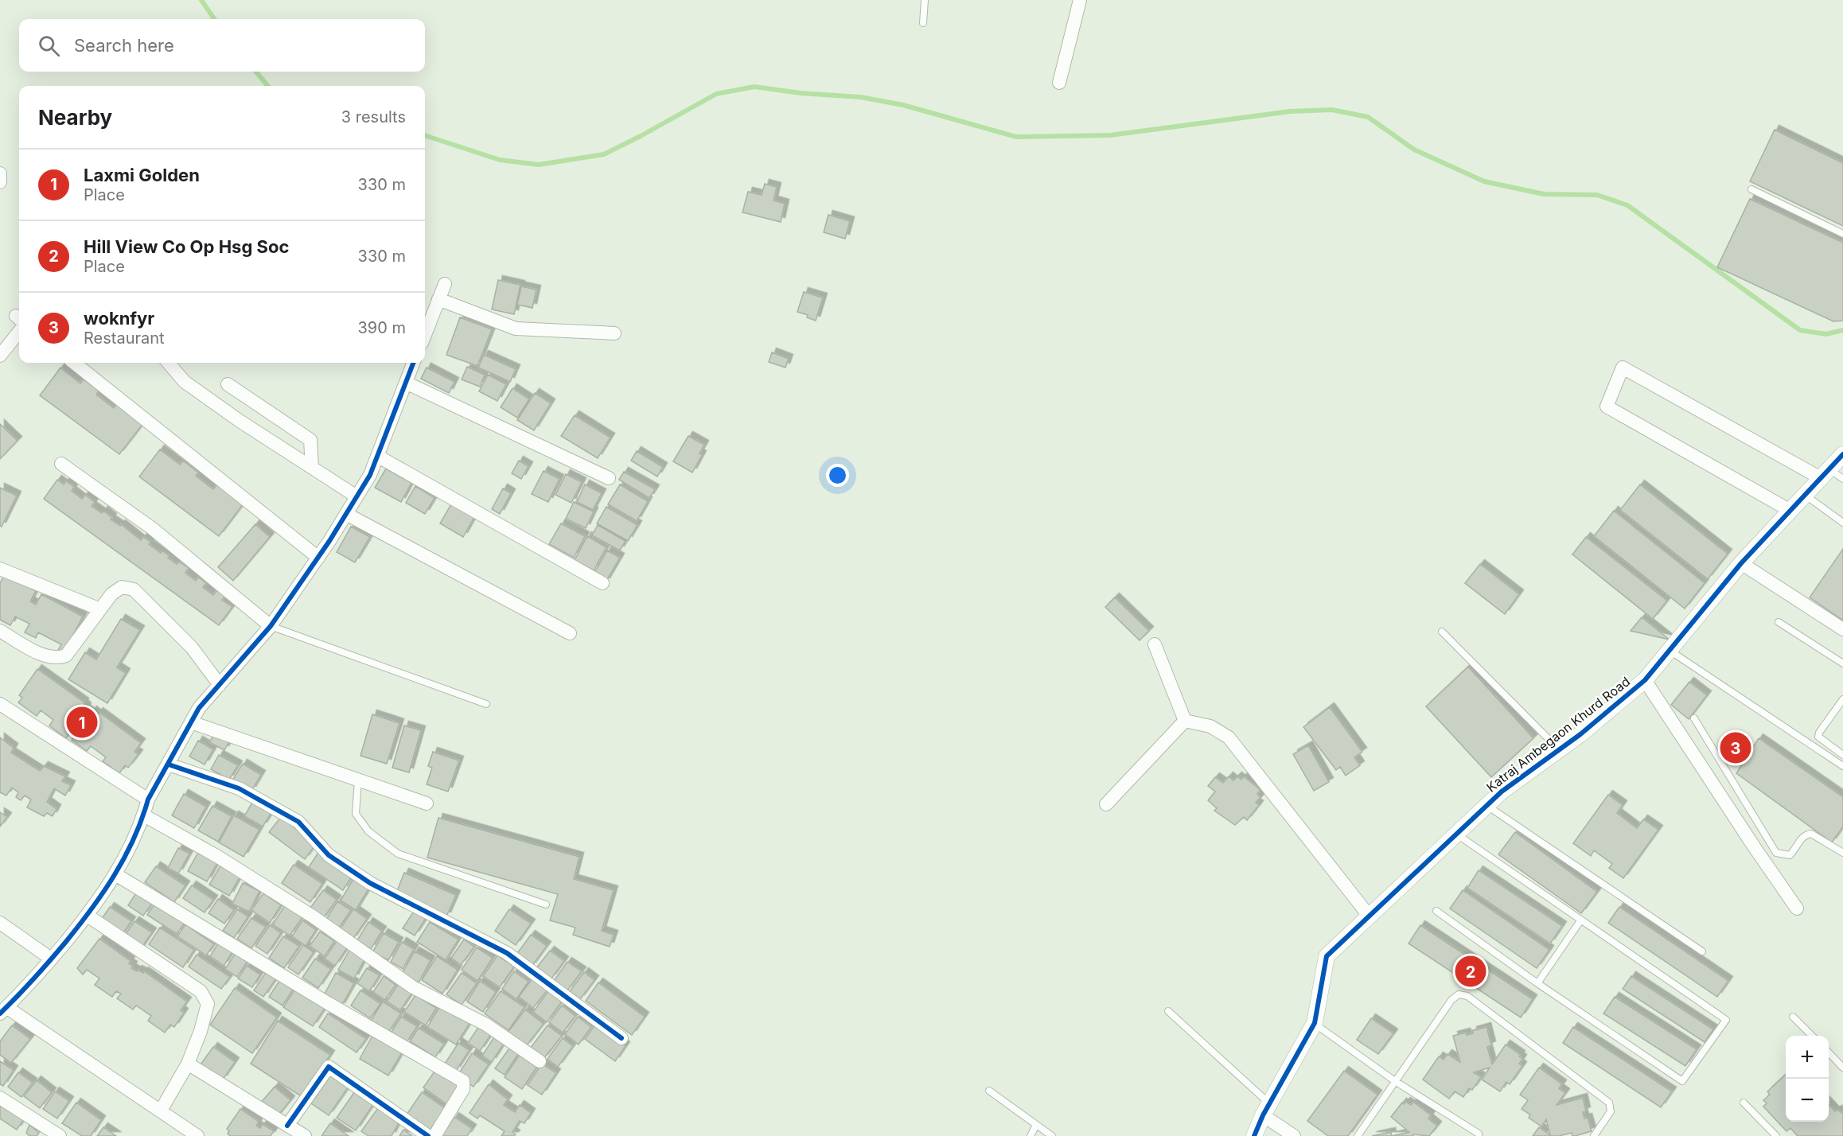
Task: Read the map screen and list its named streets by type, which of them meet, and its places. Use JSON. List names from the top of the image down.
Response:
{
  "streets": {
    "street": ["Katraj Ambegaon Khurd Road"]
  },
  "page": {
    "search": "Search here",
    "heading": ["Nearby", "3 results"],
    "list": [
      {
        "mark": "1",
        "name": "Laxmi Golden",
        "note": "Place",
        "value": "330 m"
      },
      {
        "mark": "2",
        "name": "Hill View Co Op Hsg Soc",
        "note": "Place",
        "value": "330 m"
      },
      {
        "mark": "3",
        "name": "woknfyr",
        "note": "Restaurant",
        "value": "390 m"
      }
    ],
    "pins": ["1", "3", "2"],
    "map_buttons": ["+", "−"]
  }
}
